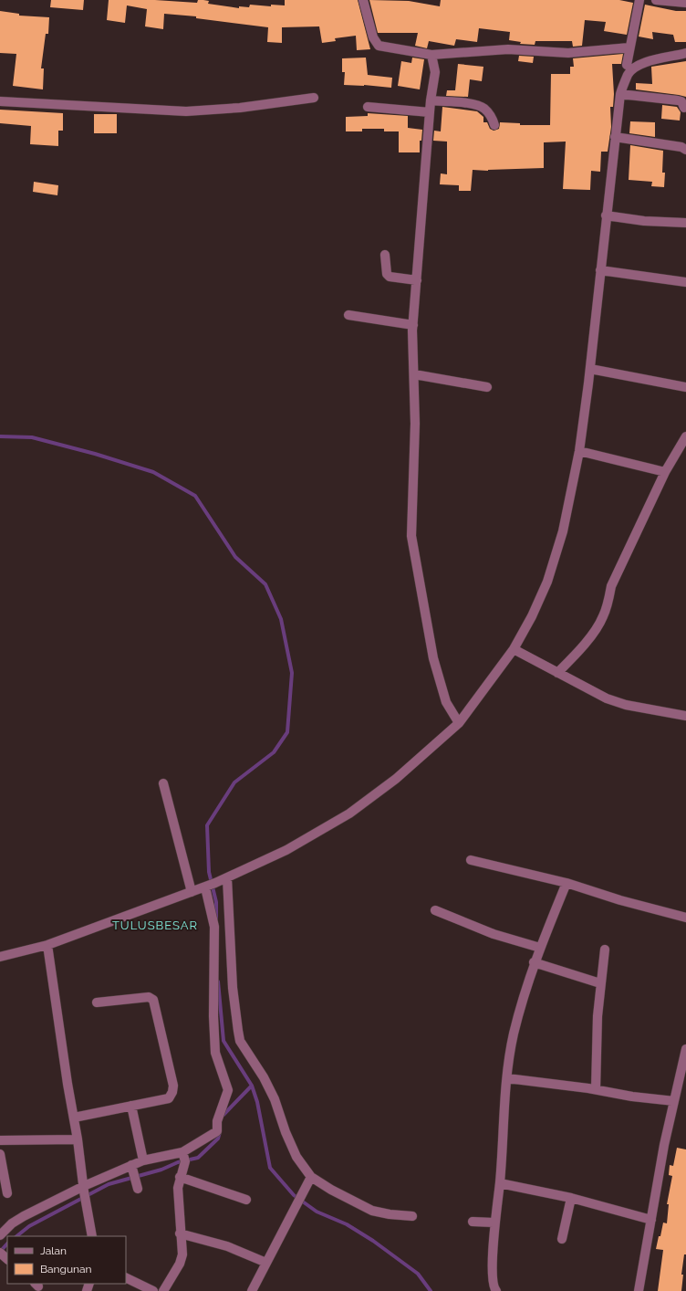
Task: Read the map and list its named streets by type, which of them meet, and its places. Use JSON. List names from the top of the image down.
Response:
{
  "districts": ["TULUSBESAR"],
  "legend": ["Jalan", "Bangunan"]
}
